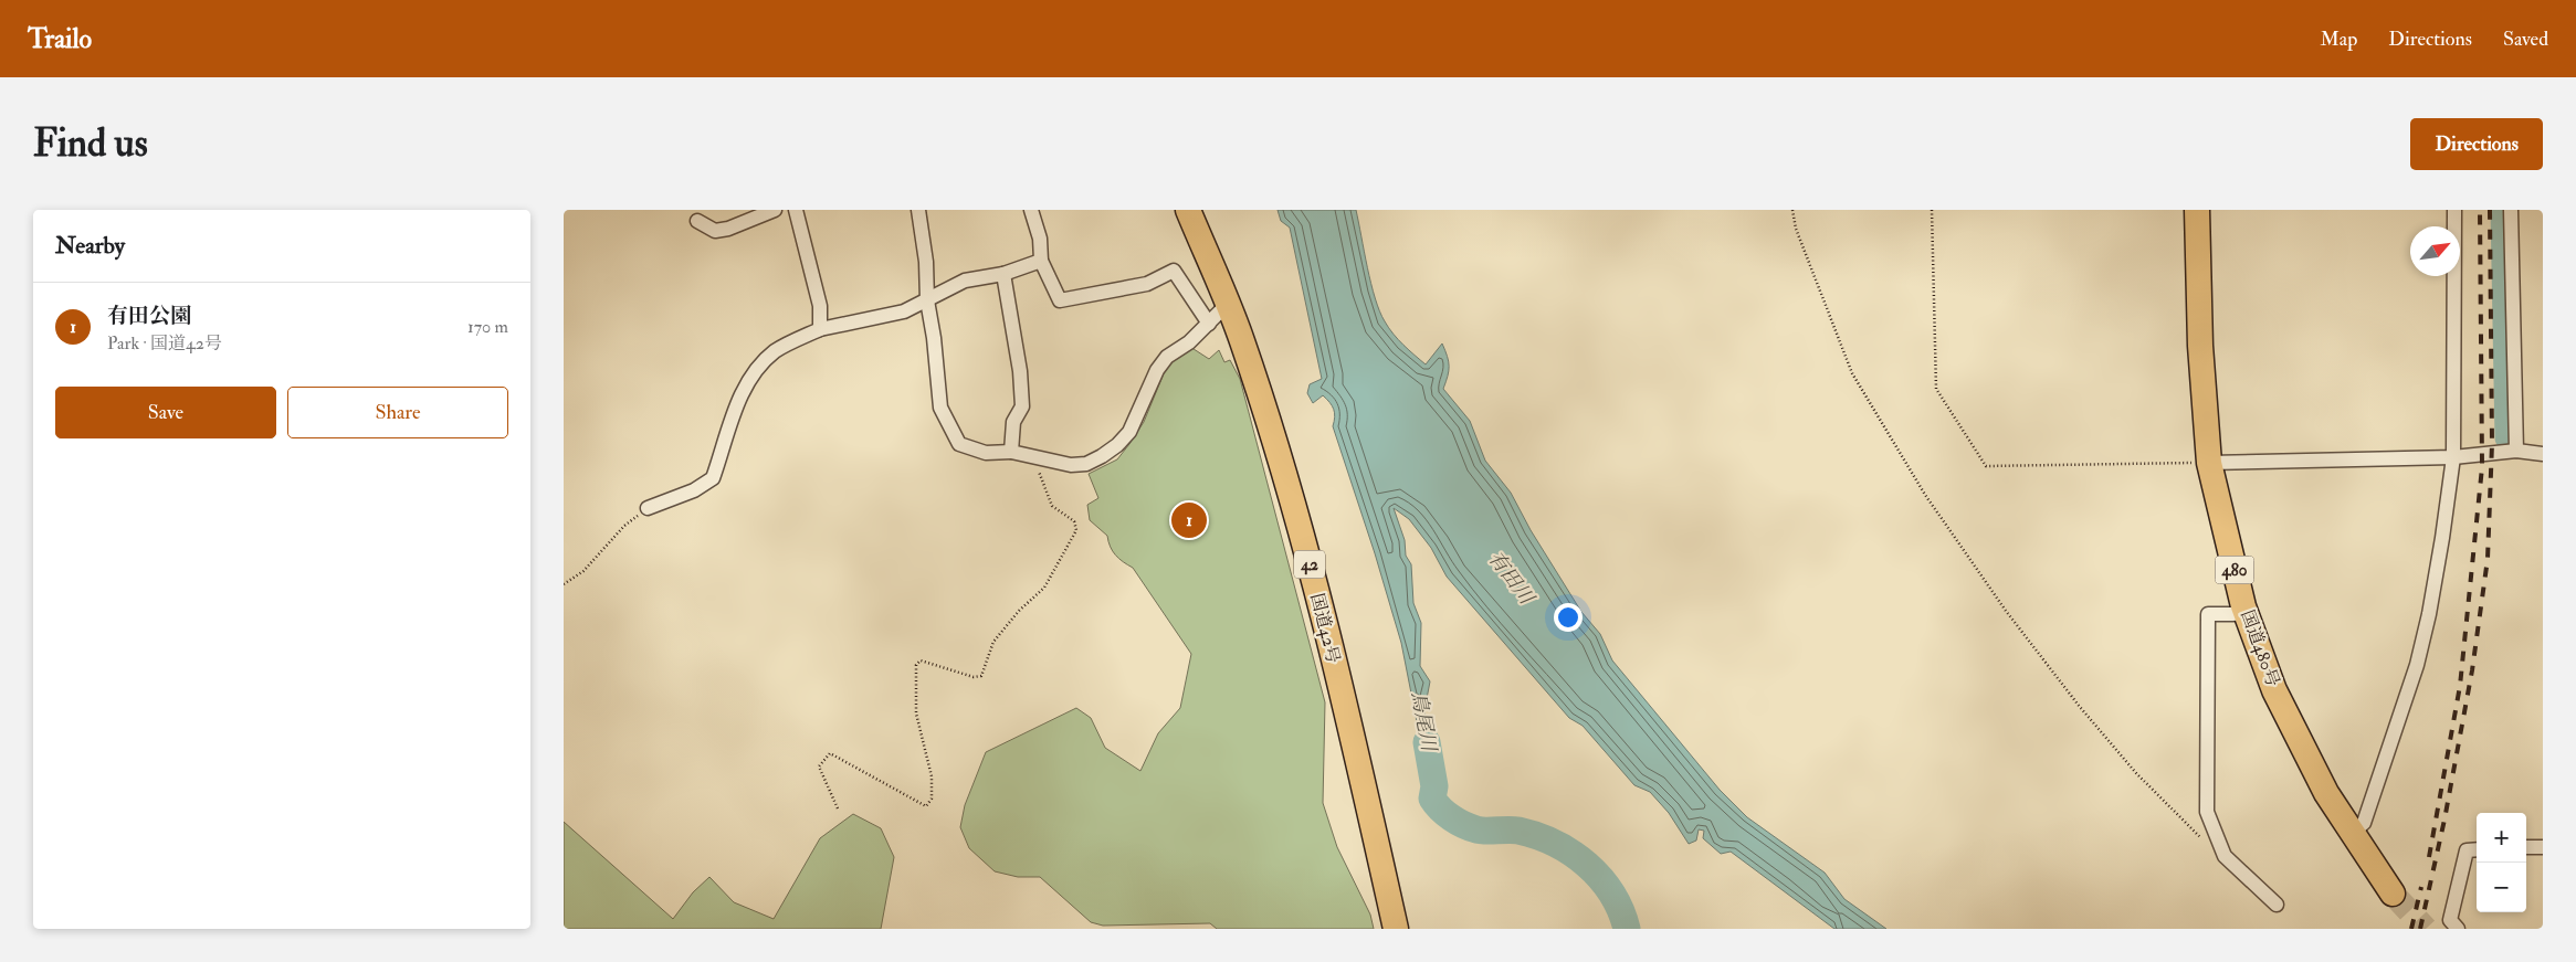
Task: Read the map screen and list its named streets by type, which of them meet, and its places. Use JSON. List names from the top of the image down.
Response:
{
  "streets": {
    "highway": [
      "42",
      "480",
      "国道42号",
      "国道480号"
    ]
  },
  "water": ["有田川", "鳥尾川"],
  "north": "top right",
  "page": {
    "header": "Trailo",
    "nav": ["Map", "Directions", "Saved"],
    "buttons": [
      "Directions",
      ["Save", "Share"]
    ],
    "title": "Find us",
    "heading": "Nearby",
    "list": [
      {
        "mark": "1",
        "name": "有田公園",
        "note": "Park · 国道42号",
        "value": "170 m"
      }
    ],
    "pins": "1",
    "map_buttons": ["+", "−"]
  }
}
